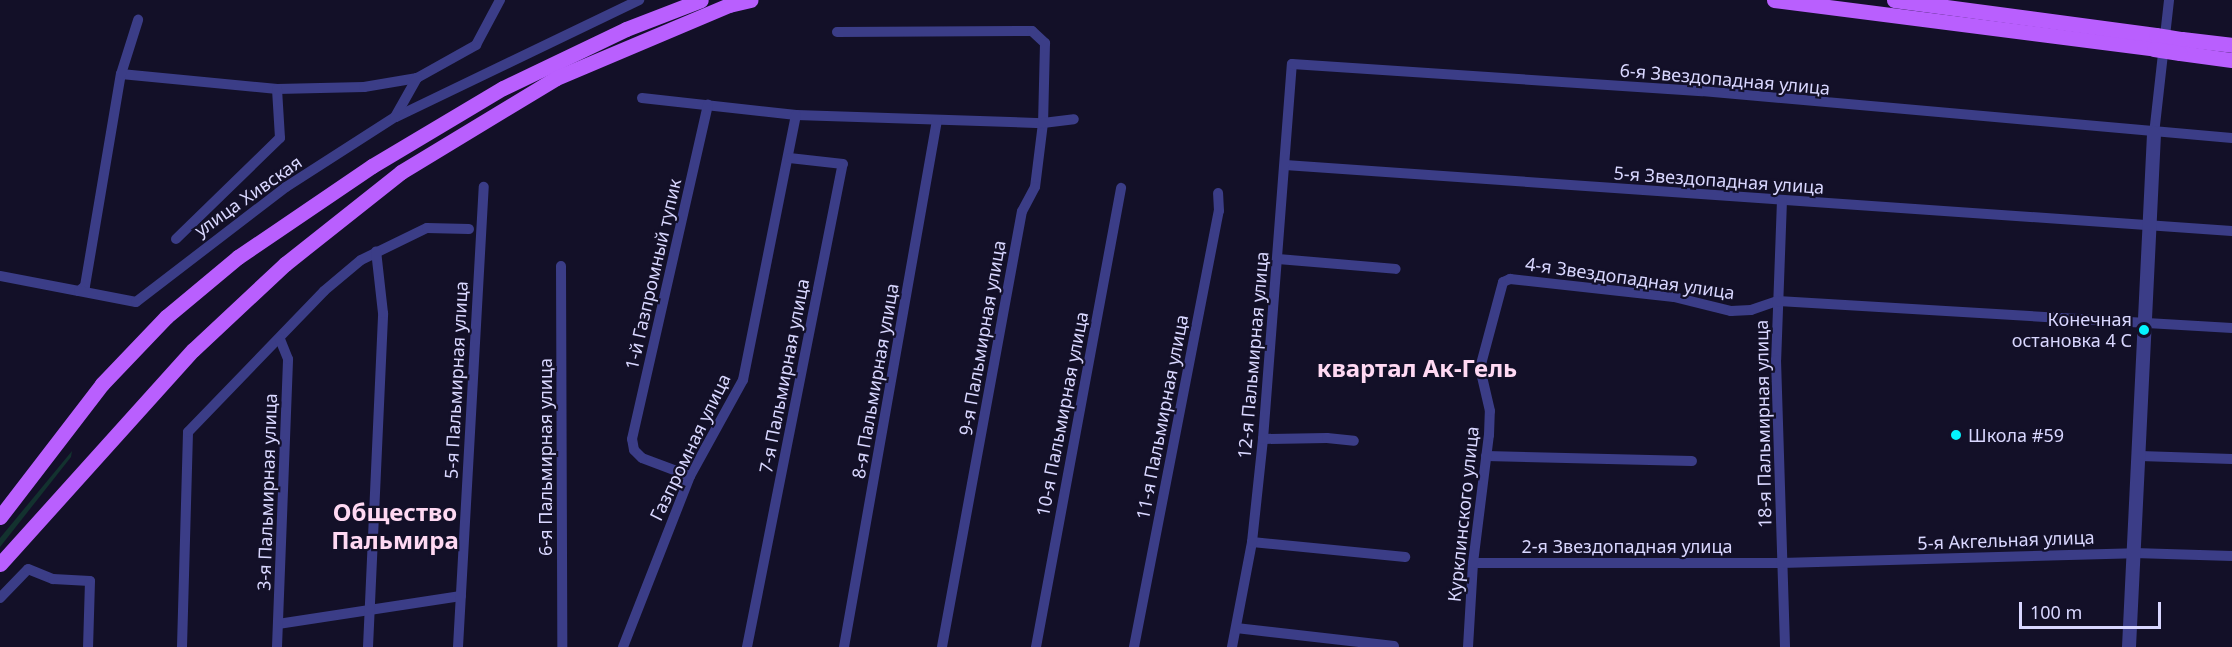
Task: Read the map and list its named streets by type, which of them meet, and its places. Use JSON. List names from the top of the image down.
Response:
{
  "streets": {
    "street": [
      "6-я Звездопадная улица",
      "5-я Звездопадная улица",
      "улица Хивская",
      "1-й Газпромный тупик",
      "4-я Звездопадная улица",
      "9-я Пальмирная улица",
      "12-я Пальмирная улица",
      "7-я Пальмирная улица",
      "5-я Пальмирная улица",
      "8-я Пальмирная улица",
      "10-я Пальмирная улица",
      "11-я Пальмирная улица",
      "18-я Пальмирная улица",
      "Газпромная улица",
      "6-я Пальмирная улица",
      "3-я Пальмирная улица",
      "Курклинского улица",
      "5-я Акгельная улица",
      "2-я Звездопадная улица"
    ]
  },
  "crossings": [
    ["6-я Звездопадная улица", "12-я Пальмирная улица"],
    ["5-я Звездопадная улица", "12-я Пальмирная улица"],
    ["5-я Звездопадная улица", "18-я Пальмирная улица"],
    ["1-й Газпромный тупик", "Газпромная улица"],
    ["4-я Звездопадная улица", "18-я Пальмирная улица"],
    ["4-я Звездопадная улица", "Курклинского улица"],
    ["7-я Пальмирная улица", "Газпромная улица"],
    ["18-я Пальмирная улица", "5-я Акгельная улица"],
    ["18-я Пальмирная улица", "2-я Звездопадная улица"],
    ["Курклинского улица", "2-я Звездопадная улица"],
    ["5-я Акгельная улица", "2-я Звездопадная улица"]
  ],
  "districts": ["квартал Ак-Гель", "Общество Пальмира"],
  "places": ["Конечная остановка 4 С", "Школа #59"],
  "scale_bar": "100 m"
}
